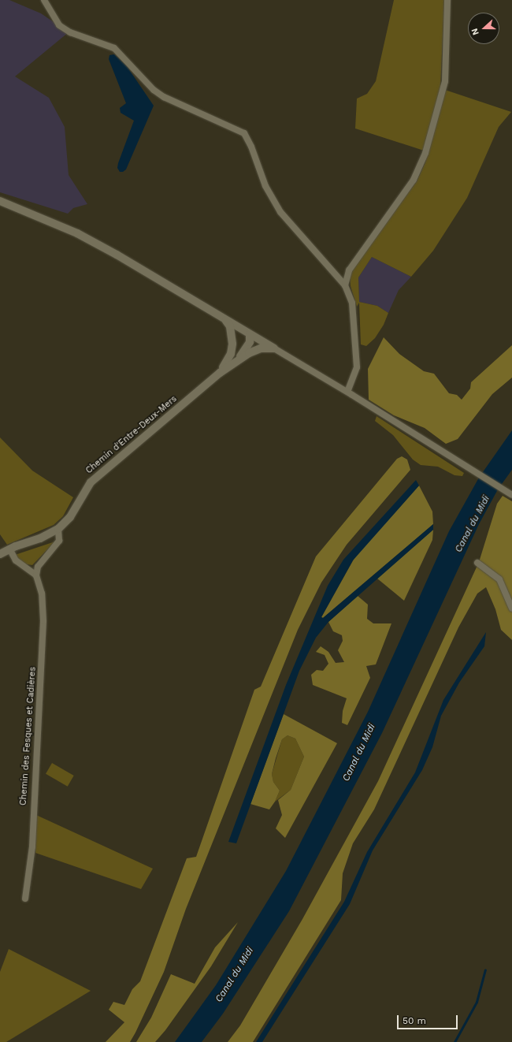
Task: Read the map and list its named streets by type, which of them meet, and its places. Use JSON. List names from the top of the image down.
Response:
{
  "streets": {
    "street": ["Chemin d'Entre-Deux-Mers", "Chemin des Fesques et Cadières"]
  },
  "water": ["Canal du Midi"],
  "scale_bar": "50 m",
  "north": "left"
}
